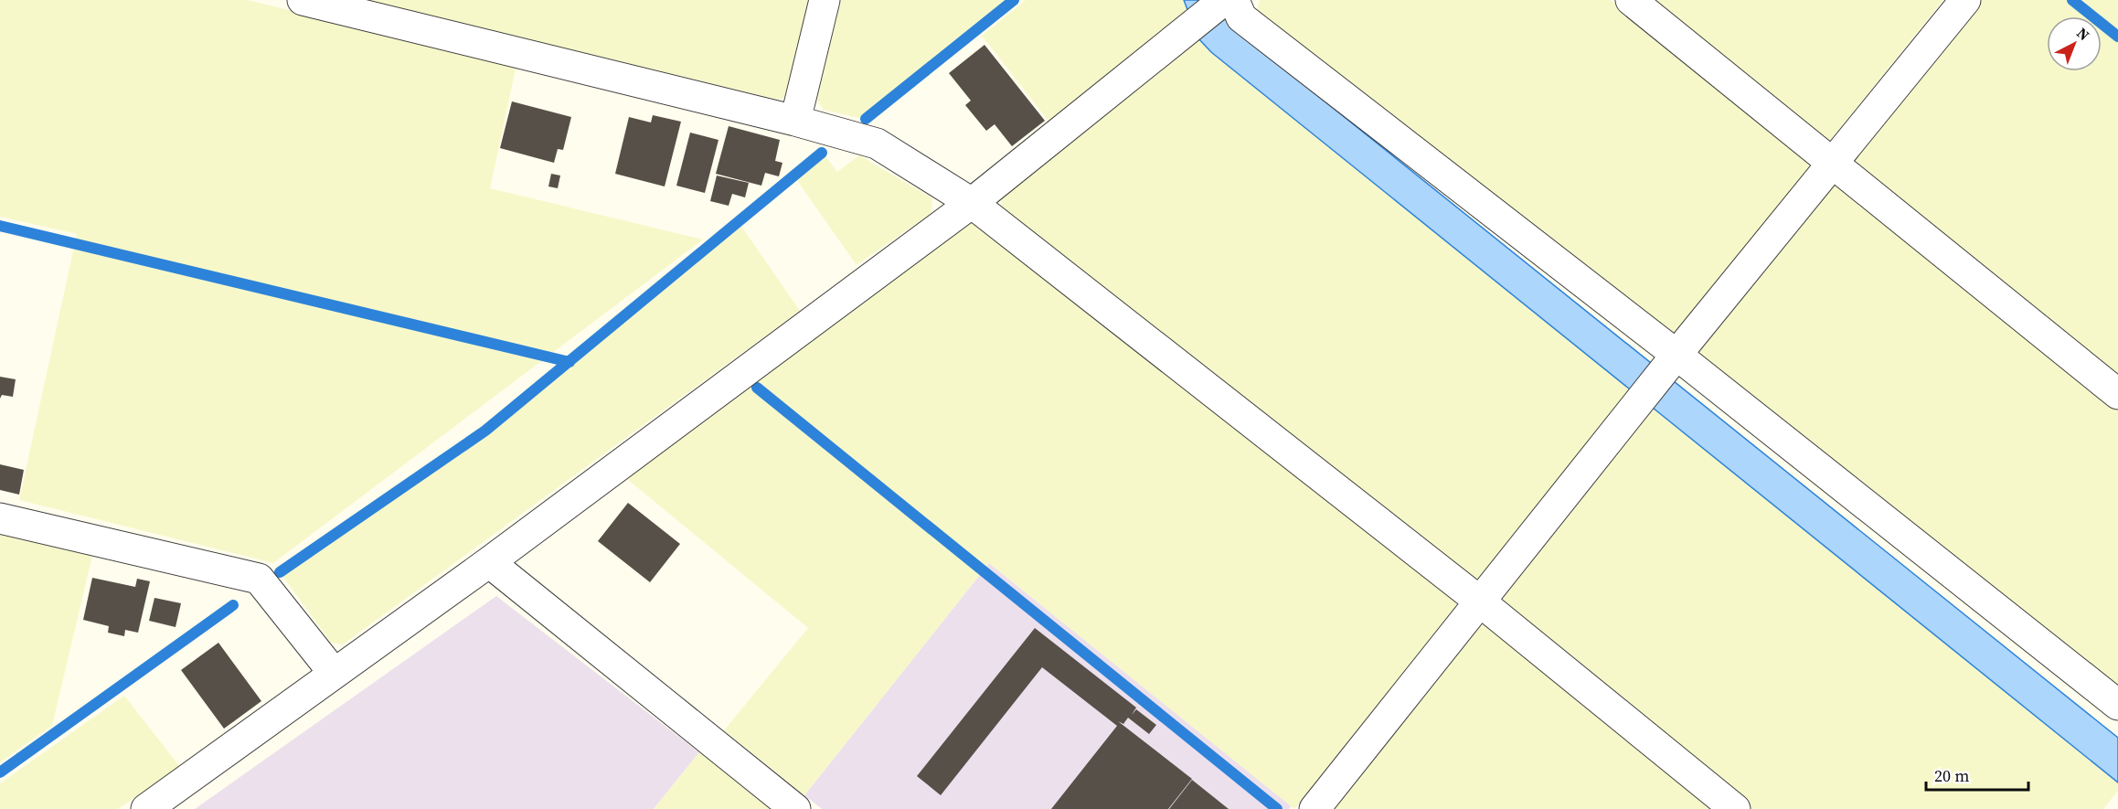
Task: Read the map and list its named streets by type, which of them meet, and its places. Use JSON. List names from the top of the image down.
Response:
{
  "scale_bar": "20 m",
  "north": "top right"
}
